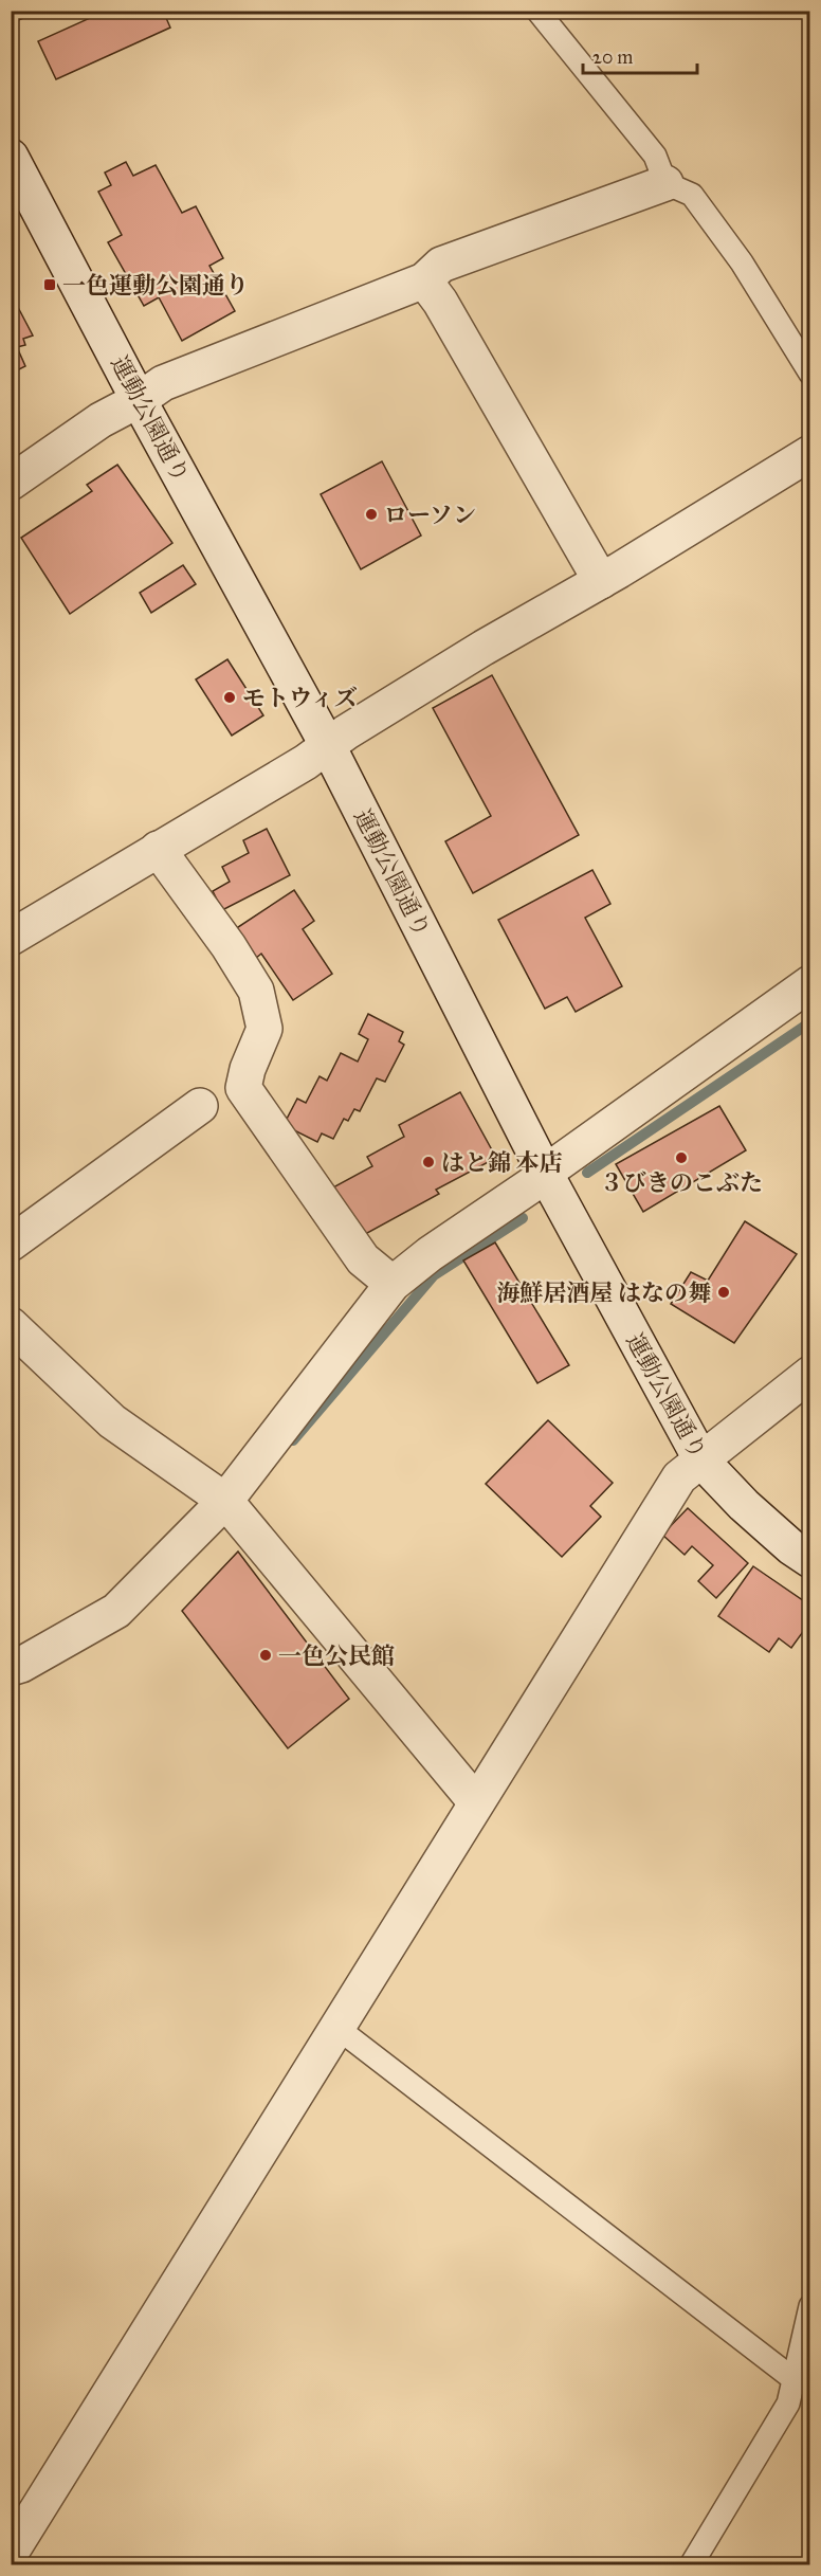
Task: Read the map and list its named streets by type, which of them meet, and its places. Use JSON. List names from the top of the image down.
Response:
{
  "streets": {
    "street": ["運動公園通り"]
  },
  "places": {
    "transit": ["一色運動公園通り"],
    "other": [
      "ローソン",
      "モトウィズ",
      "３びきのこぶた",
      "はと錦 本店",
      "海鮮居酒屋 はなの舞",
      "一色公民館"
    ]
  },
  "scale_bar": "20 m"
}
